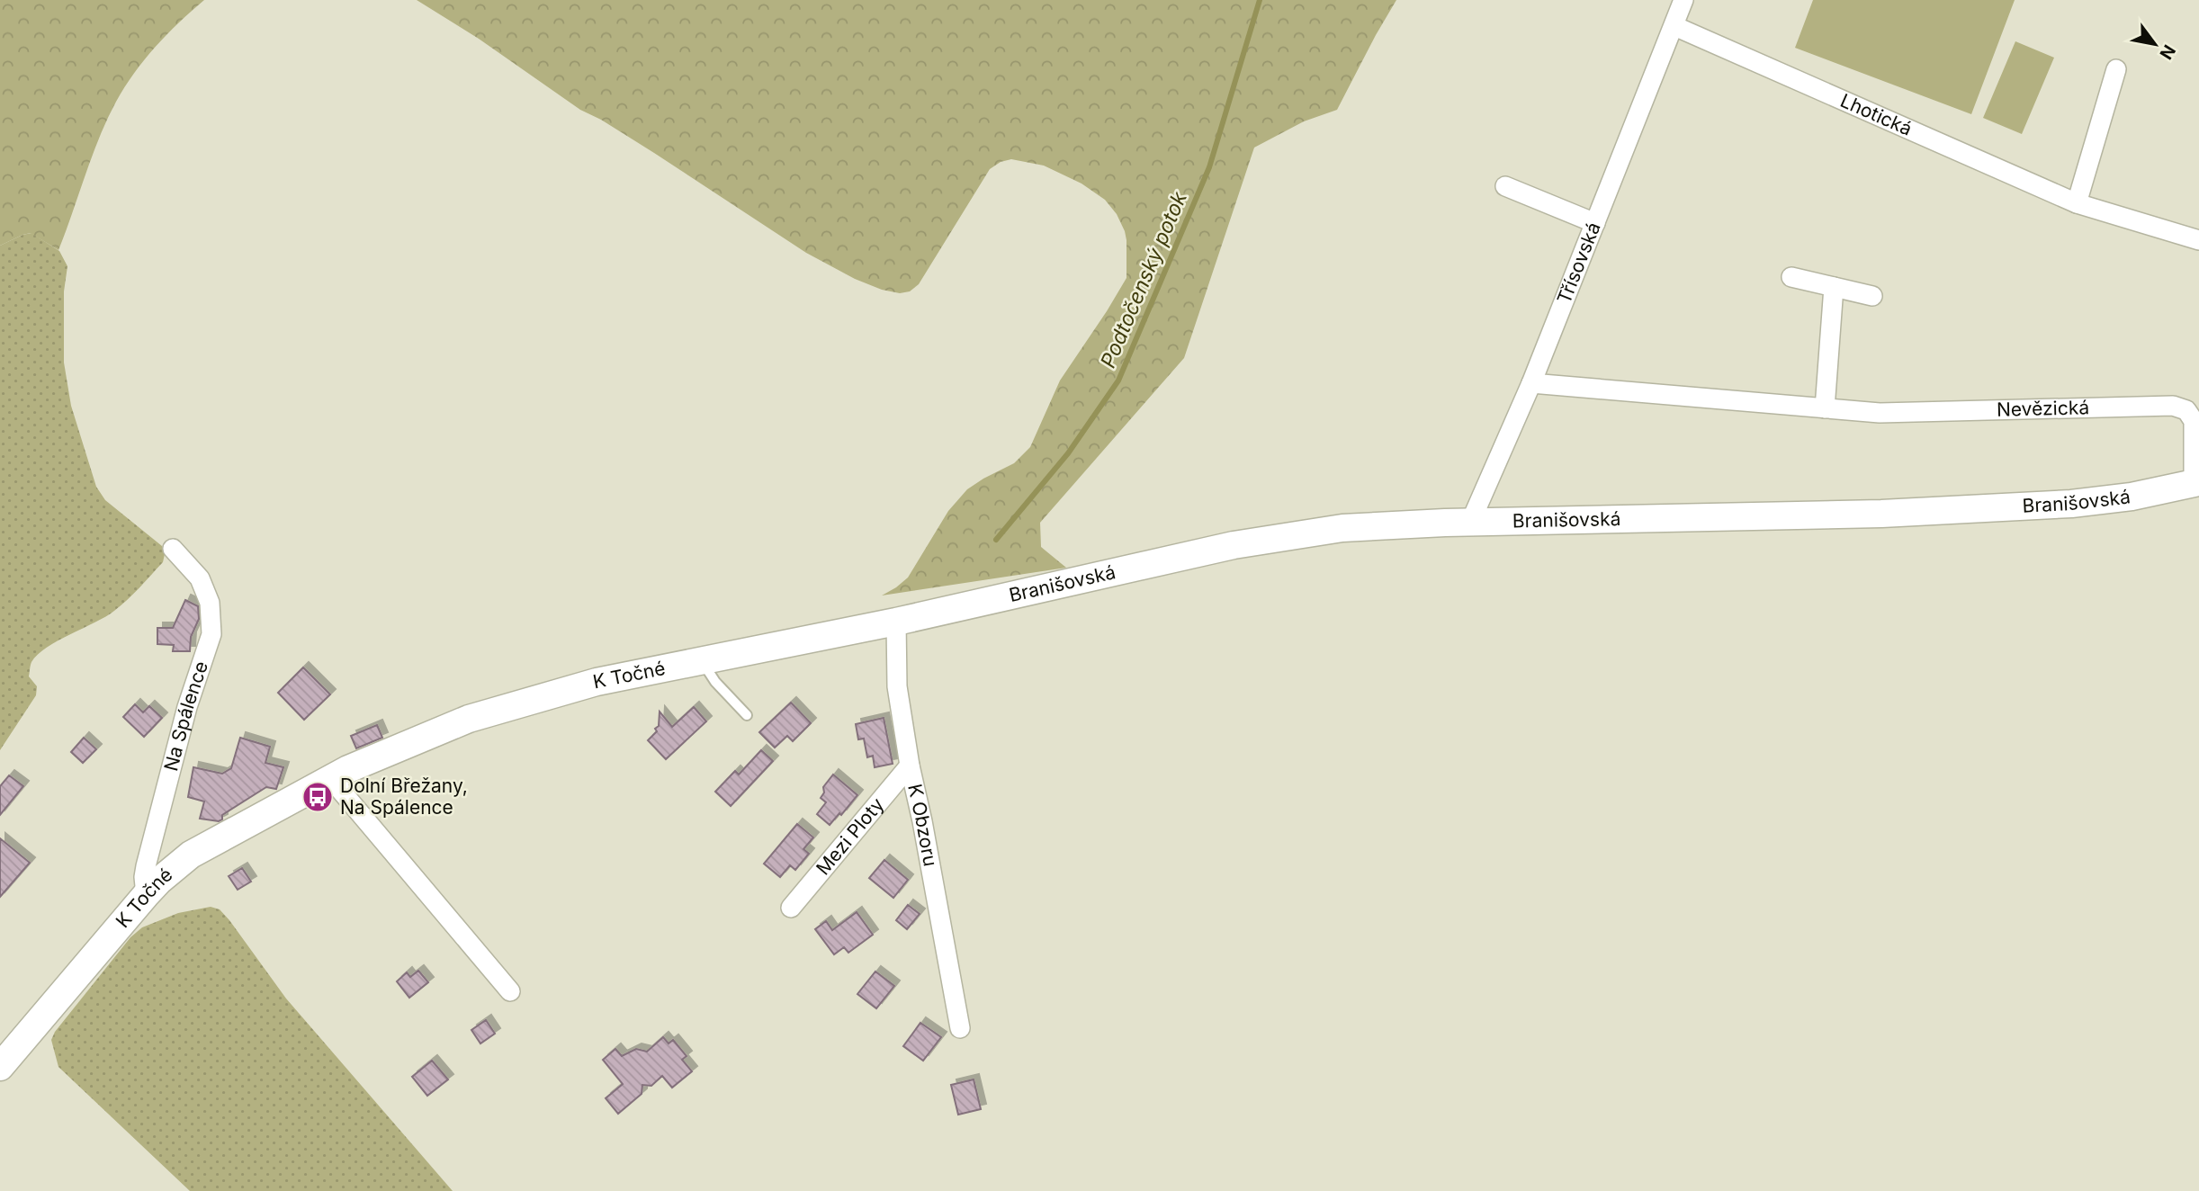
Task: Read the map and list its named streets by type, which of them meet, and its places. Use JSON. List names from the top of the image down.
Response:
{
  "streets": {
    "street": [
      "Lhotická",
      "Třísovská",
      "Nevězická",
      "Branišovská",
      "K Točné",
      "Na Spálence",
      "K Obzoru",
      "Mezi Ploty"
    ]
  },
  "crossings": [
    ["Lhotická", "Třísovská"],
    ["Třísovská", "Nevězická"],
    ["Třísovská", "Branišovská"],
    ["Nevězická", "Branišovská"],
    ["Branišovská", "K Točné"],
    ["K Točné", "Na Spálence"],
    ["K Točné", "K Obzoru"],
    ["K Obzoru", "Mezi Ploty"]
  ],
  "water": ["Podtočenský potok"],
  "places": {
    "bus stop": ["Dolní Břežany, Na Spálence"]
  },
  "north": "bottom right"
}
